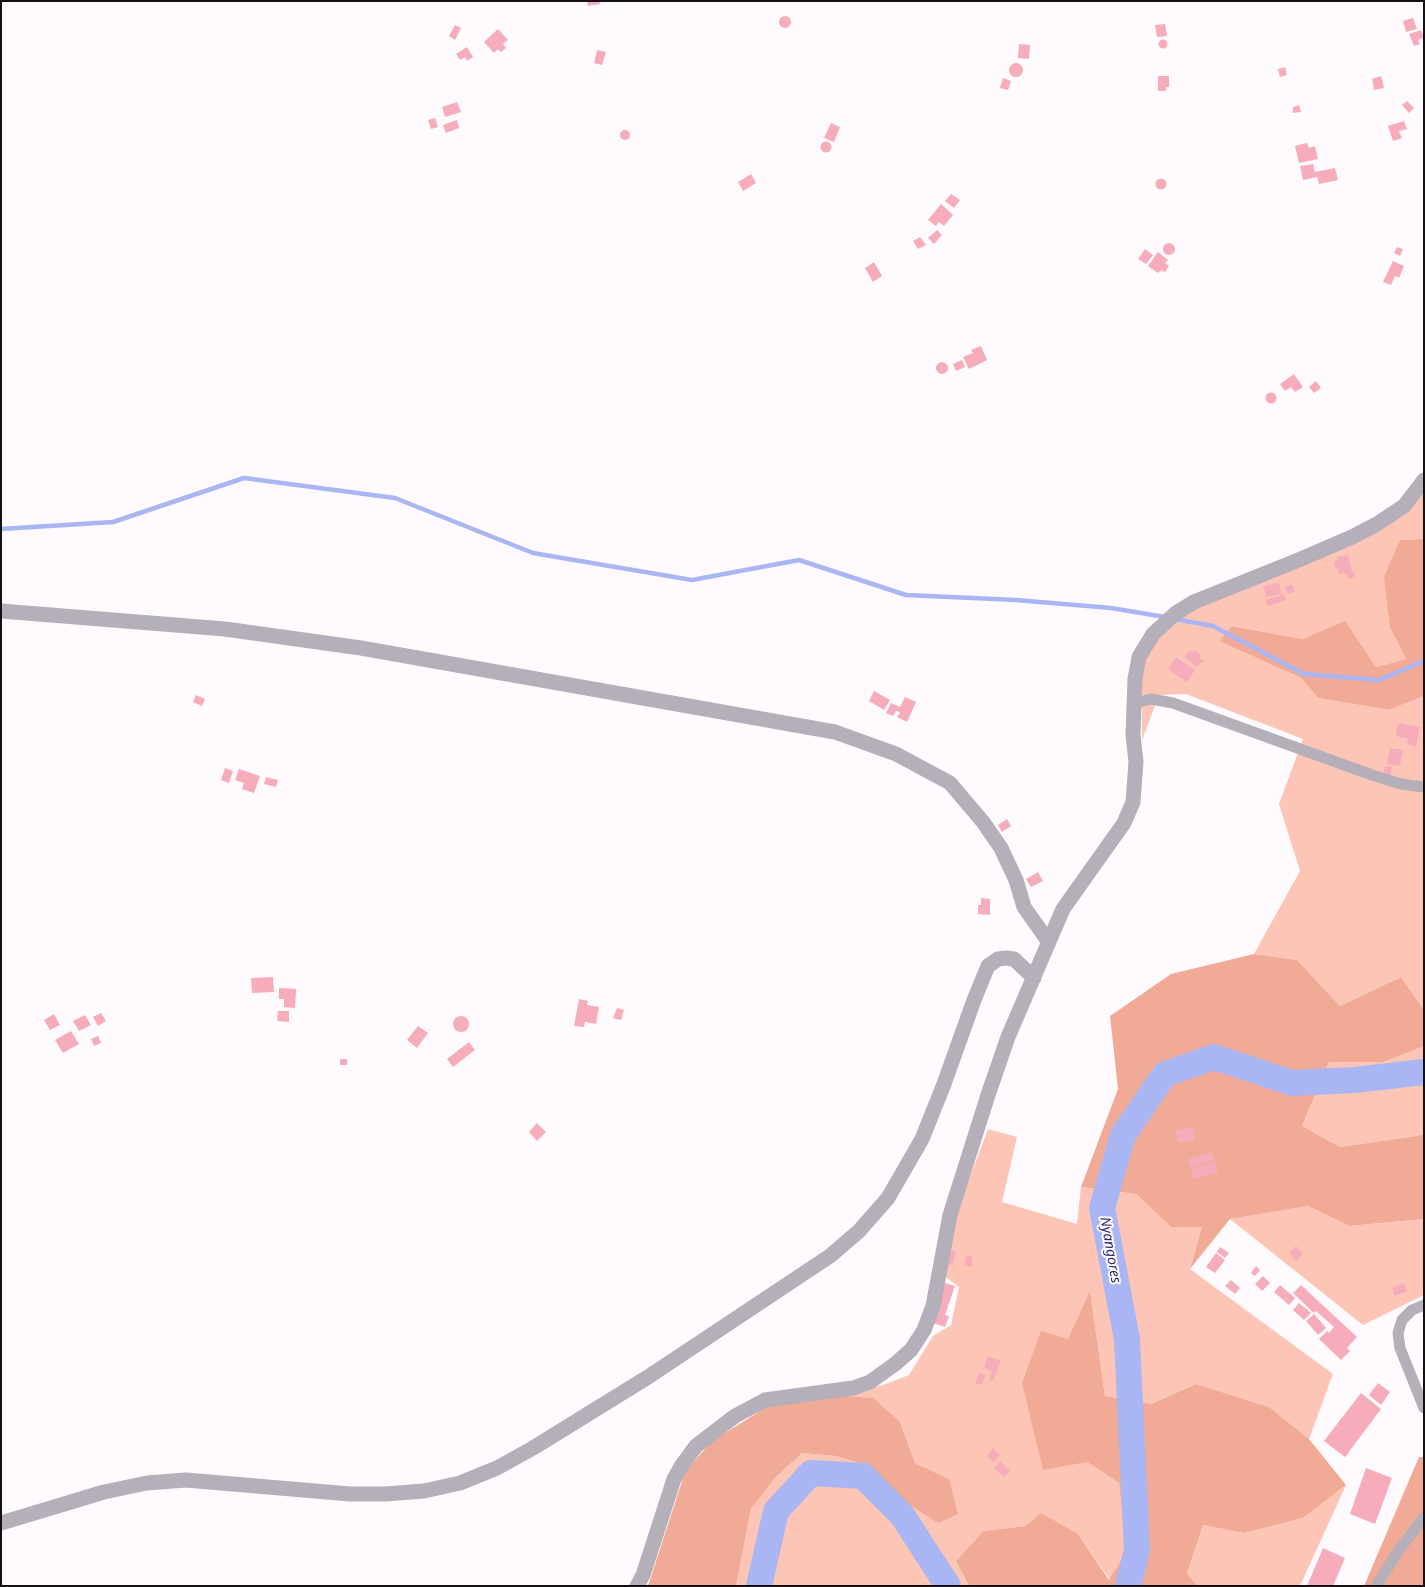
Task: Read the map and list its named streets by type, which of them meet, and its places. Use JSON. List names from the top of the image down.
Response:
{
  "water": ["Nyangores"]
}
